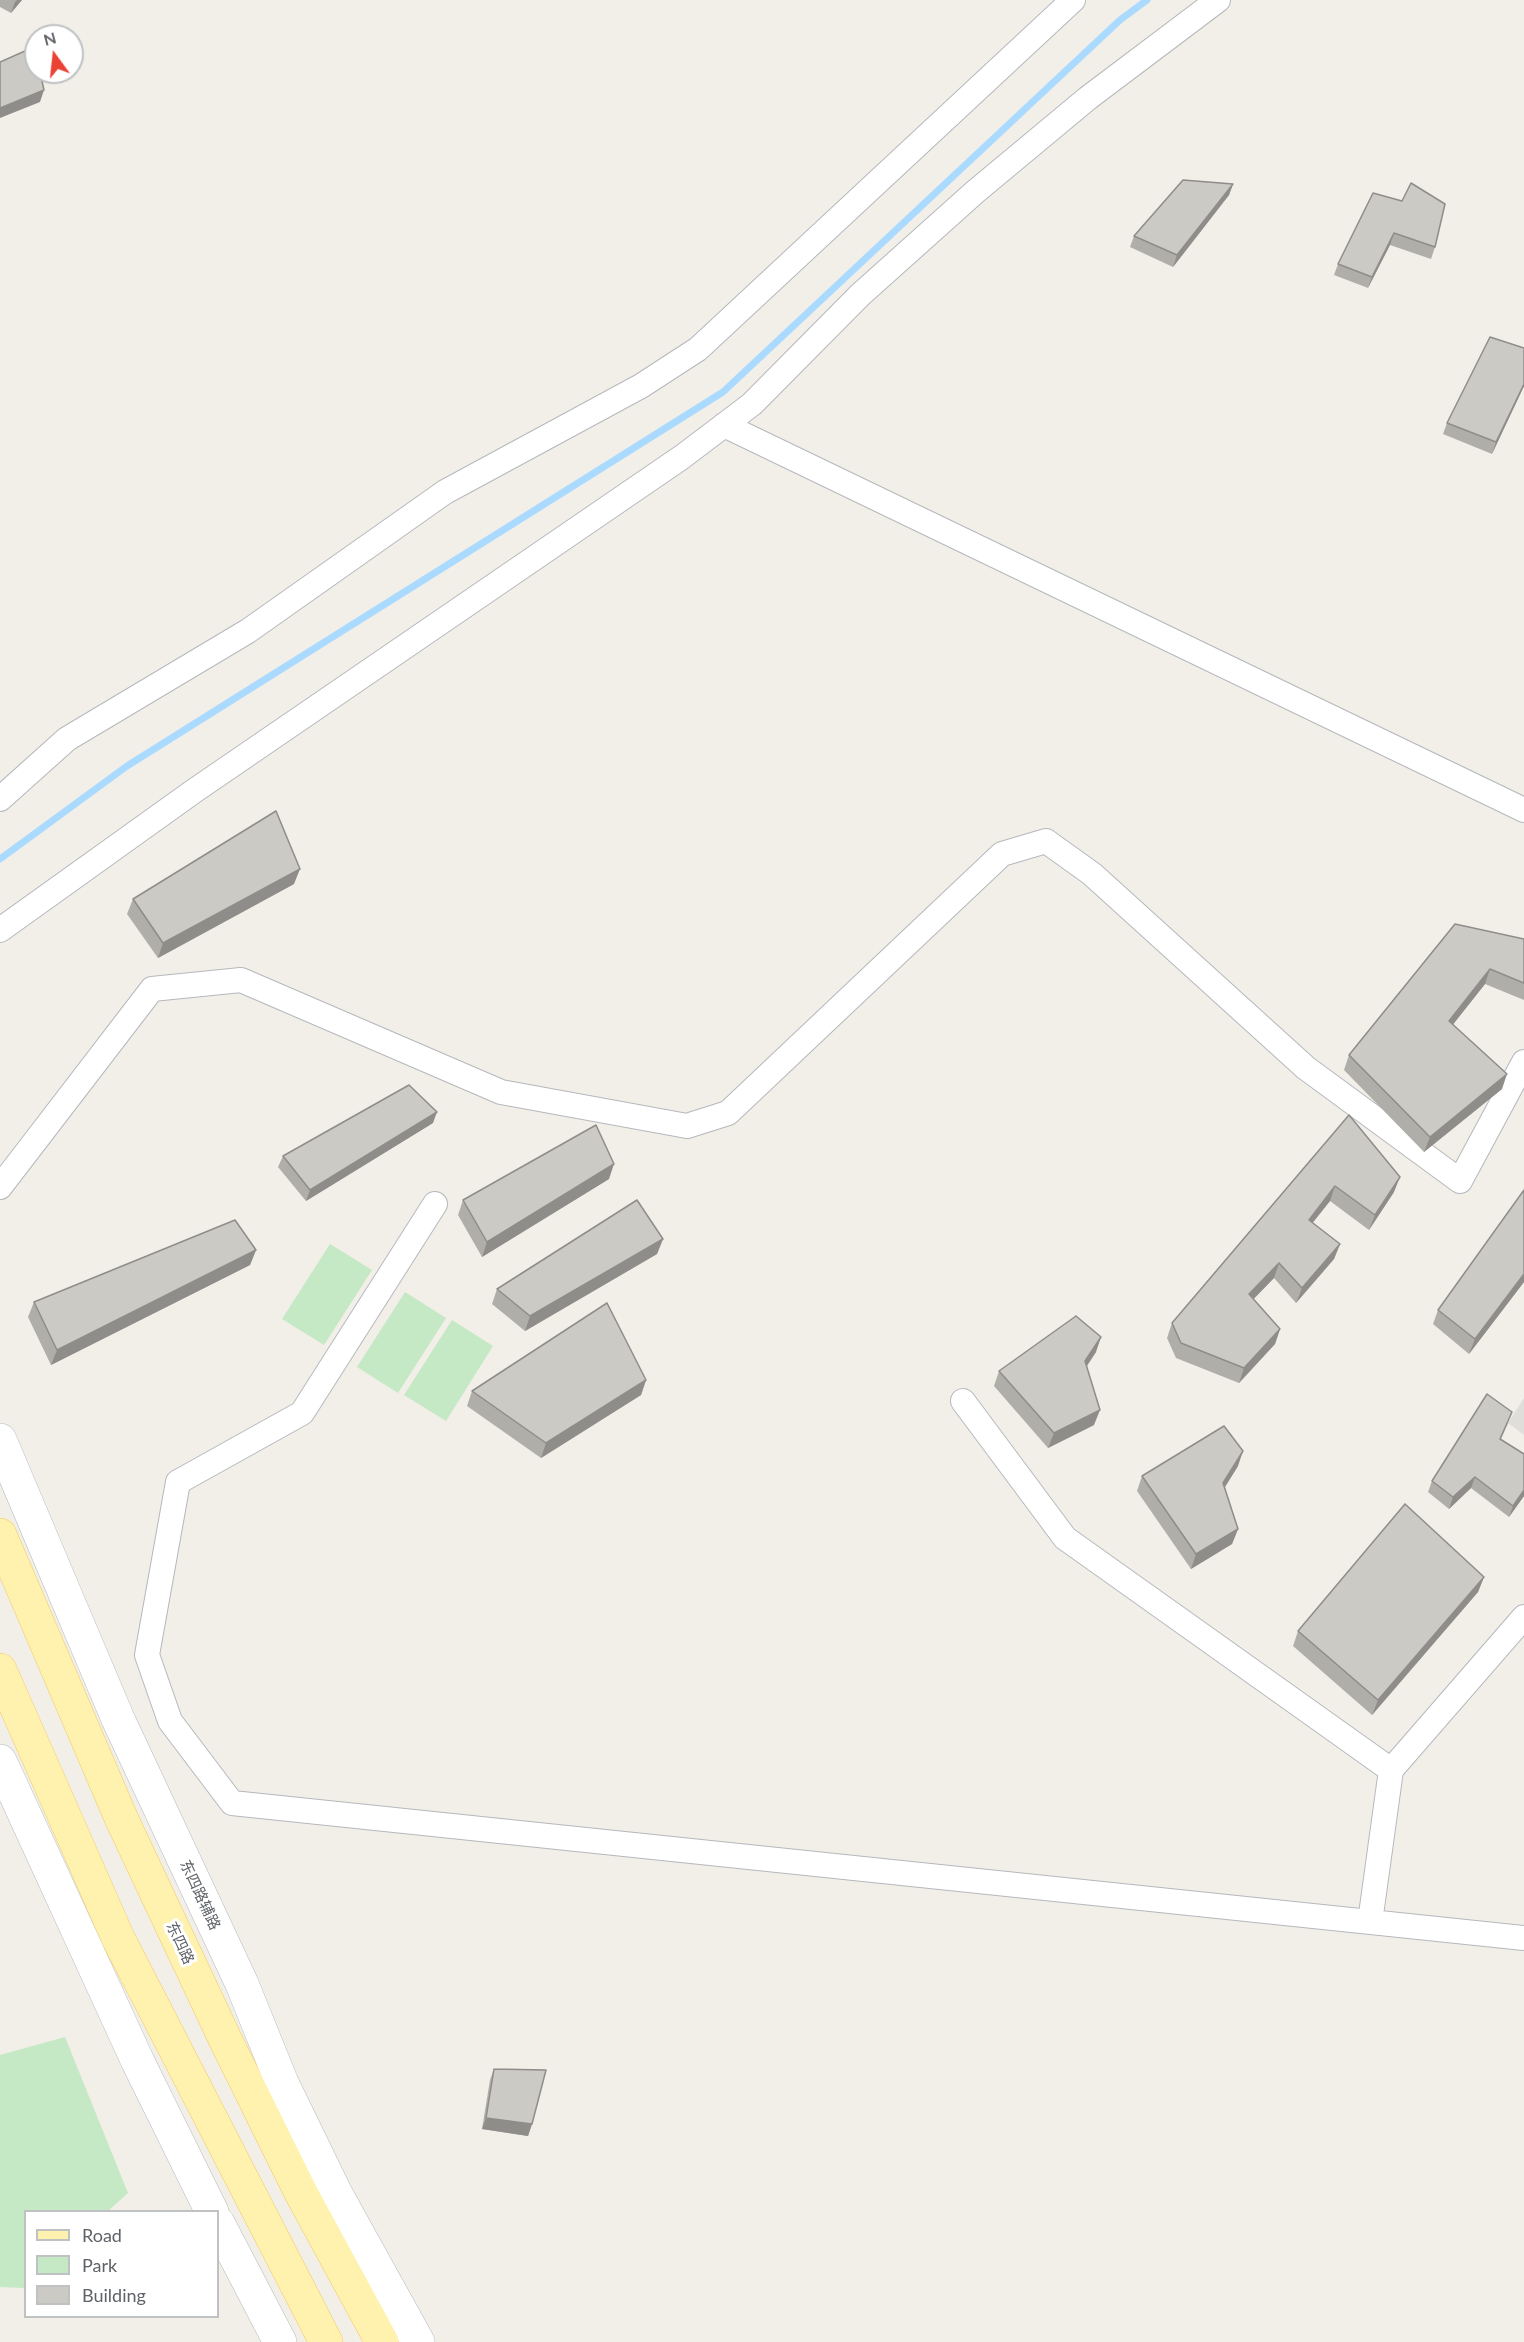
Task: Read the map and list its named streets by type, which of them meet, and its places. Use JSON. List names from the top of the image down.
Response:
{
  "streets": {
    "main road": ["东四路辅路", "东四路"]
  },
  "legend": ["Road", "Park", "Building"],
  "north": "top"
}
